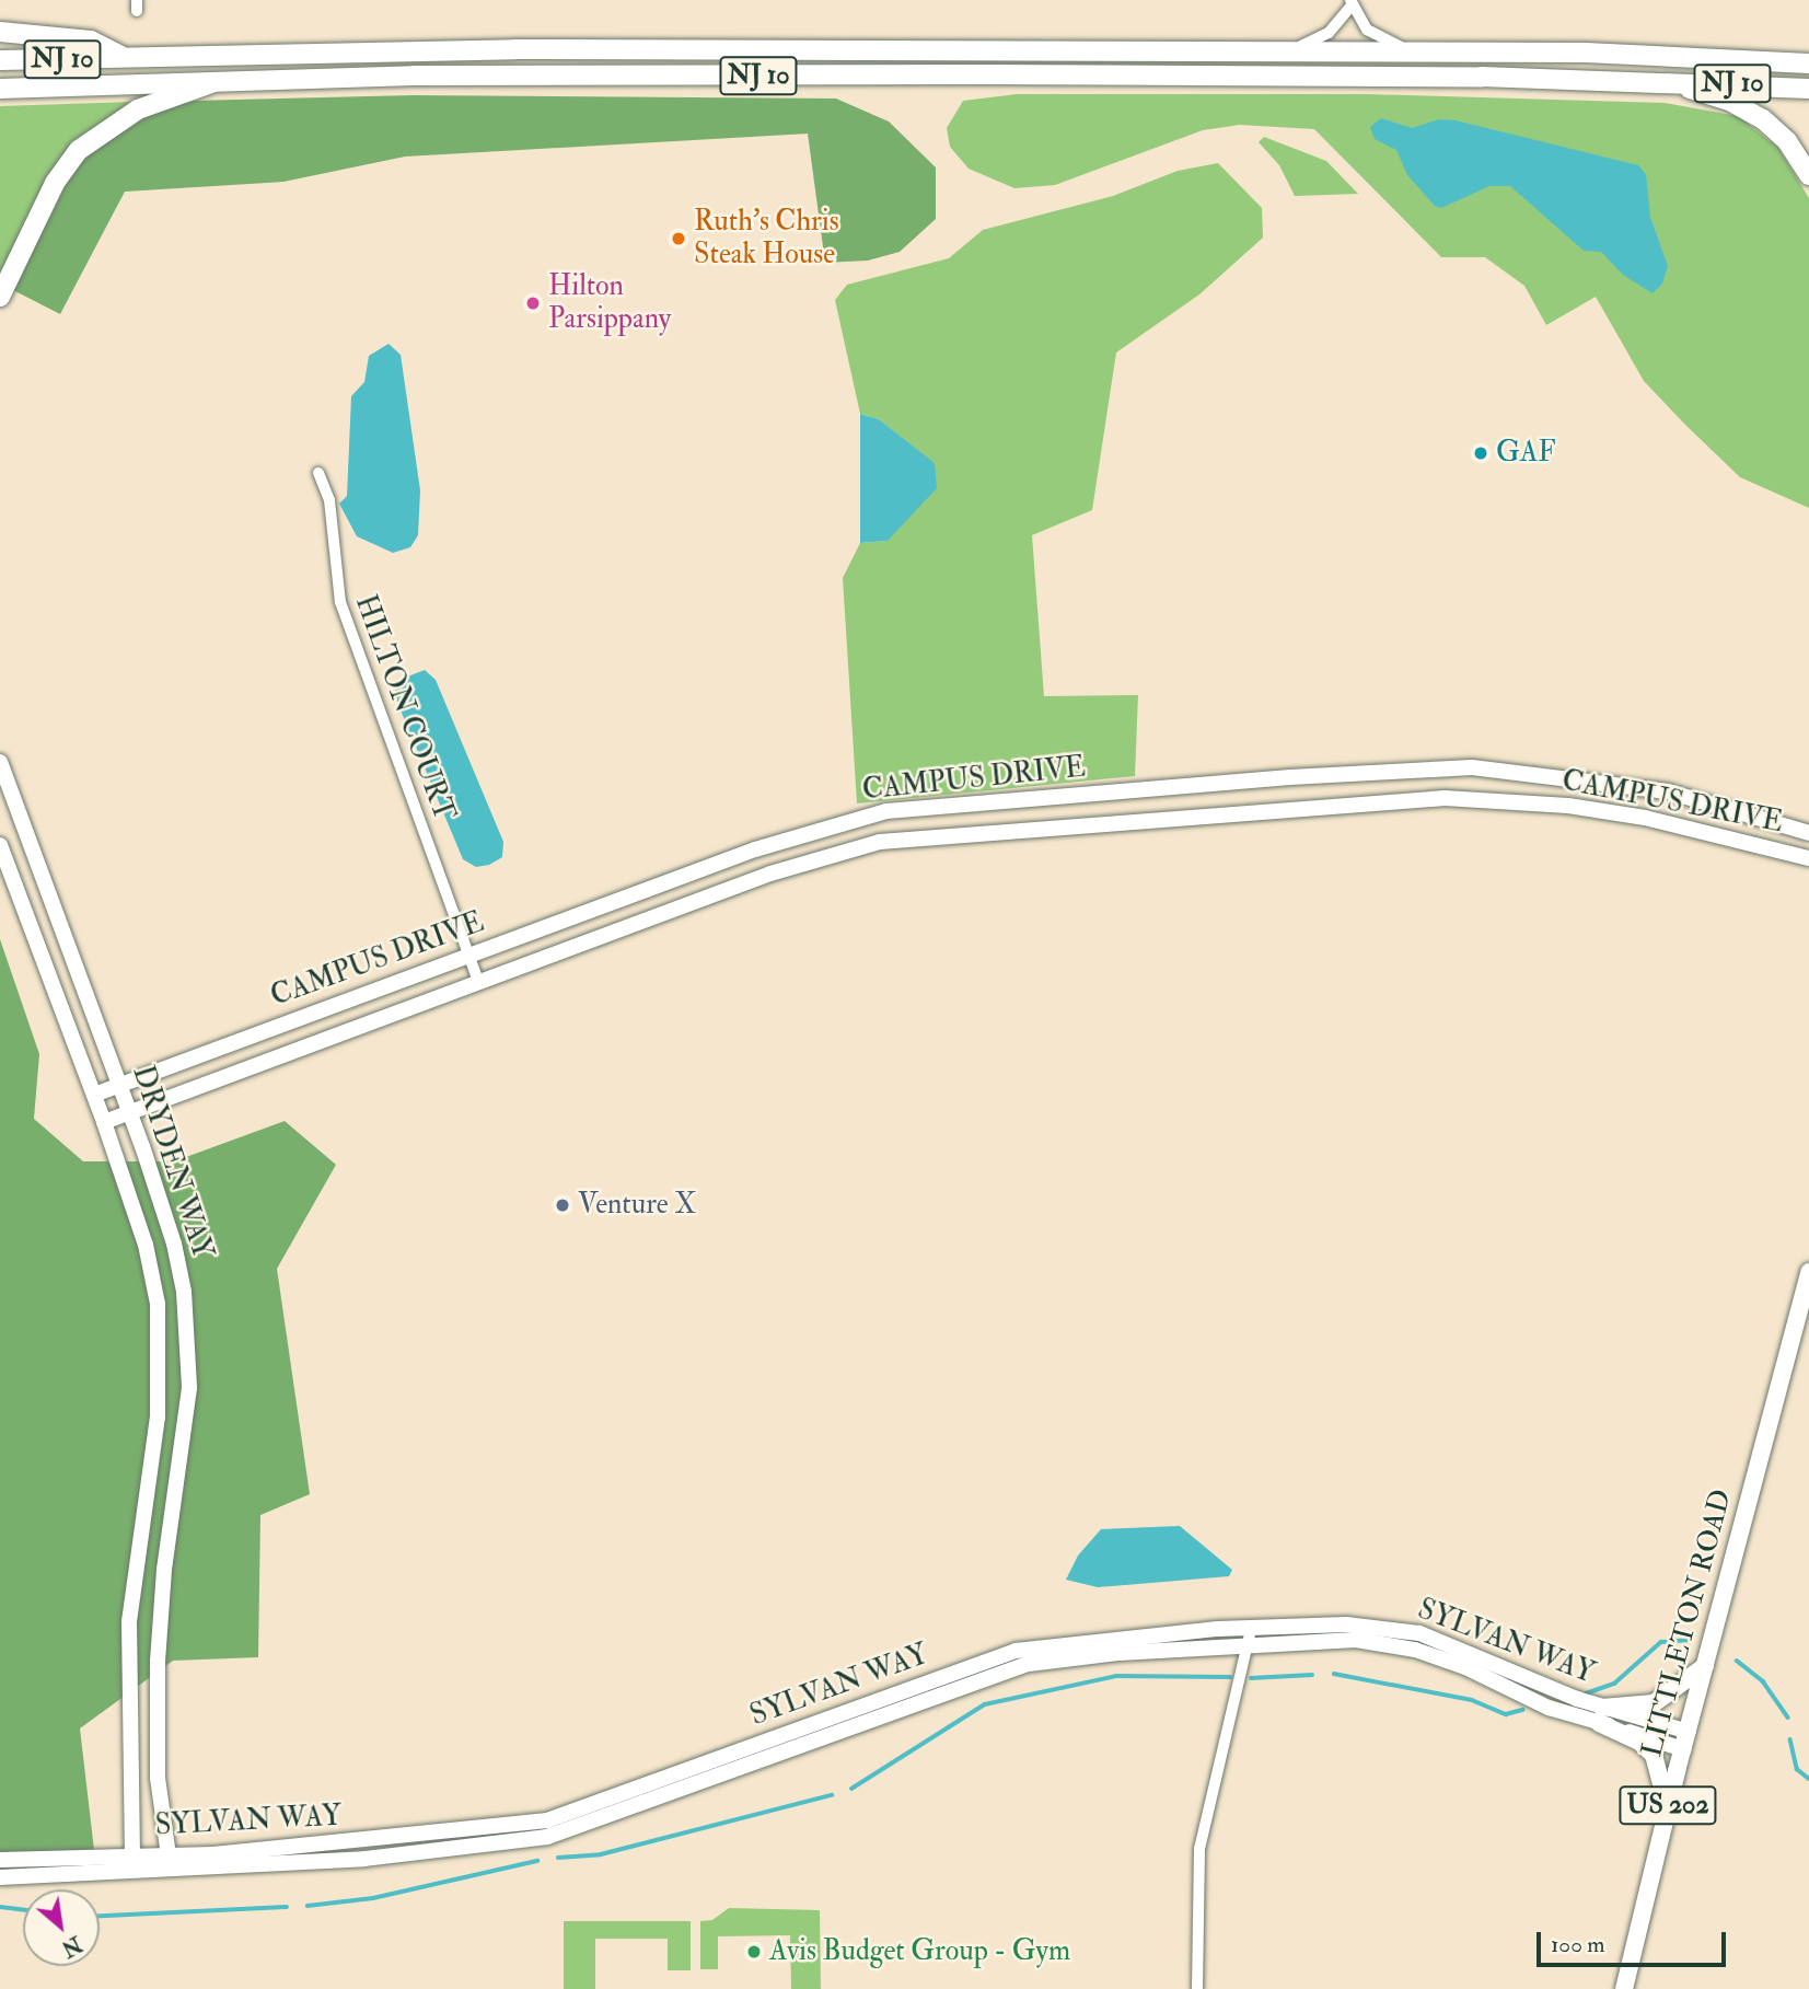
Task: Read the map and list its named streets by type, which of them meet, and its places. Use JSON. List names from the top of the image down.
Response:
{
  "streets": {
    "highway": ["NJ 10"],
    "main road": ["LITTLETON ROAD", "US 202"],
    "street": [
      "HILTON COURT",
      "CAMPUS DRIVE",
      "DRYDEN WAY",
      "SYLVAN WAY"
    ]
  },
  "crossings": [
    ["HILTON COURT", "CAMPUS DRIVE"],
    ["CAMPUS DRIVE", "DRYDEN WAY"],
    ["DRYDEN WAY", "SYLVAN WAY"],
    ["LITTLETON ROAD", "SYLVAN WAY"]
  ],
  "places": [
    "Ruth's Chris Steak House",
    "Hilton Parsippany",
    "GAF",
    "Venture X",
    "Avis Budget Group - Gym"
  ],
  "scale_bar": "100 m",
  "north": "bottom right"
}
